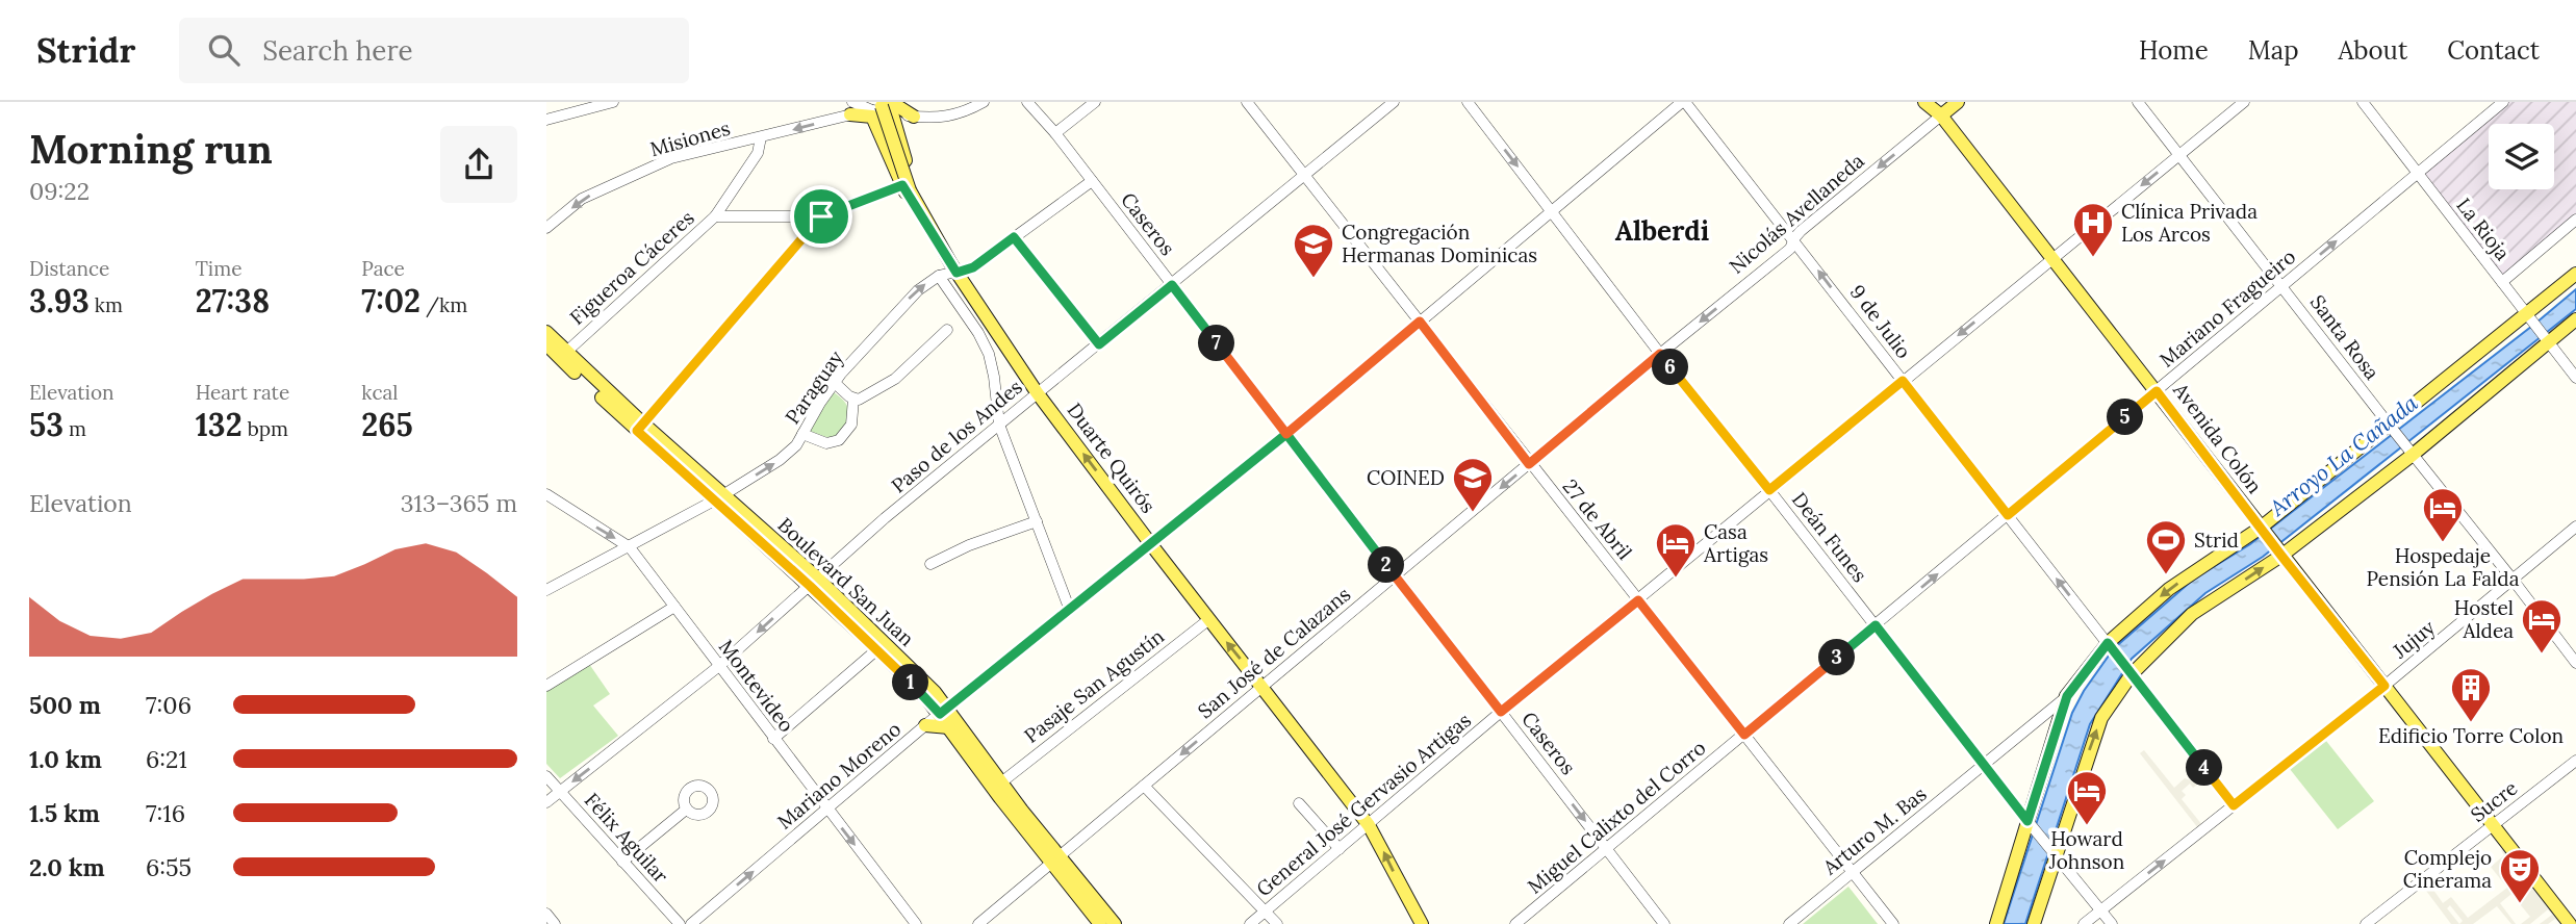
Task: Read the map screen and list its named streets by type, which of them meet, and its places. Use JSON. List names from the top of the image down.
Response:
{
  "streets": {
    "main road": [
      "Nicolás Avellaneda",
      "Avenida Colón",
      "Duarte Quirós",
      "Boulevard San Juan"
    ],
    "street": [
      "Misiones",
      "Caseros",
      "La Rioja",
      "Figueroa Cáceres",
      "Mariano Fragueiro",
      "9 de Julio",
      "Santa Rosa",
      "Paraguay",
      "Paso de los Andes",
      "27 de Abril",
      "Deán Funes",
      "Jujuy",
      "San José de Calazans",
      "Montevideo",
      "Pasaje San Agustín",
      "Mariano Moreno",
      "Sucre",
      "General José Gervasio Artigas",
      "Miguel Calixto del Corro",
      "Arturo M. Bas",
      "Félix Aguilar"
    ]
  },
  "crossings": [
    ["Nicolás Avellaneda", "9 de Julio"],
    ["Nicolás Avellaneda", "Avenida Colón"],
    ["Nicolás Avellaneda", "Deán Funes"],
    ["Nicolás Avellaneda", "San José de Calazans"],
    ["Caseros", "Paraguay"],
    ["Caseros", "Paso de los Andes"],
    ["Caseros", "San José de Calazans"],
    ["Caseros", "Mariano Moreno"],
    ["Caseros", "General José Gervasio Artigas"],
    ["Caseros", "Miguel Calixto del Corro"],
    ["La Rioja", "Mariano Fragueiro"],
    ["Figueroa Cáceres", "Boulevard San Juan"],
    ["Mariano Fragueiro", "9 de Julio"],
    ["Mariano Fragueiro", "Santa Rosa"],
    ["Mariano Fragueiro", "Avenida Colón"],
    ["Mariano Fragueiro", "Deán Funes"],
    ["Mariano Fragueiro", "Miguel Calixto del Corro"],
    ["9 de Julio", "Jujuy"],
    ["9 de Julio", "Mariano Moreno"],
    ["9 de Julio", "General José Gervasio Artigas"],
    ["Santa Rosa", "Jujuy"],
    ["Santa Rosa", "General José Gervasio Artigas"],
    ["Paraguay", "Duarte Quirós"],
    ["Paraguay", "Boulevard San Juan"],
    ["Paraguay", "Montevideo"],
    ["Paso de los Andes", "Duarte Quirós"],
    ["Paso de los Andes", "27 de Abril"],
    ["Paso de los Andes", "Boulevard San Juan"],
    ["Paso de los Andes", "Montevideo"],
    ["Paso de los Andes", "Félix Aguilar"],
    ["Avenida Colón", "Jujuy"],
    ["Avenida Colón", "Sucre"],
    ["Avenida Colón", "General José Gervasio Artigas"],
    ["Duarte Quirós", "San José de Calazans"],
    ["Duarte Quirós", "Pasaje San Agustín"],
    ["Duarte Quirós", "Mariano Moreno"],
    ["Duarte Quirós", "General José Gervasio Artigas"],
    ["27 de Abril", "San José de Calazans"],
    ["27 de Abril", "Mariano Moreno"],
    ["27 de Abril", "General José Gervasio Artigas"],
    ["27 de Abril", "Miguel Calixto del Corro"],
    ["27 de Abril", "Arturo M. Bas"],
    ["Deán Funes", "Jujuy"],
    ["Deán Funes", "San José de Calazans"],
    ["Deán Funes", "Mariano Moreno"],
    ["Deán Funes", "General José Gervasio Artigas"],
    ["Deán Funes", "Miguel Calixto del Corro"],
    ["Deán Funes", "Arturo M. Bas"],
    ["Boulevard San Juan", "San José de Calazans"],
    ["Boulevard San Juan", "Pasaje San Agustín"],
    ["Boulevard San Juan", "Mariano Moreno"],
    ["Montevideo", "Mariano Moreno"]
  ],
  "one_way": [
    "Misiones",
    "Nicolás Avellaneda",
    "Mariano Fragueiro",
    "9 de Julio",
    "Duarte Quirós",
    "San José de Calazans",
    "Montevideo"
  ],
  "districts": ["Alberdi"],
  "water": ["Arroyo La Cañada"],
  "places": {
    "hospital": ["Clínica Privada Los Arcos"],
    "school or university": ["Congregación Hermanas Dominicas", "COINED"],
    "hotel": [
      "Hospedaje Pensión La Falda",
      "Casa Artigas",
      "Hostel Aldea",
      "Howard Johnson"
    ],
    "sports": ["Strid"],
    "building": ["Edificio Torre Colon"],
    "theatre": ["Complejo Cinerama"]
  },
  "page": {
    "header": "Stridr",
    "search": "Search here",
    "nav": [
      "Home",
      "Map",
      "About",
      "Contact"
    ],
    "heading": ["Morning run", "09:22"],
    "stats": [
      ["Distance", "3.93 km"],
      ["Time", "27:38"],
      ["Pace", "7:02 /km"],
      ["Elevation", "53 m"],
      ["Heart rate", "132 bpm"],
      ["kcal", "265"]
    ],
    "pins": [
      "7",
      "6",
      "5",
      "2",
      "3",
      "1",
      "4"
    ],
    "chart": ["Elevation", "313–365 m"],
    "list": [
      {
        "name": "500 m",
        "note": "7:06"
      },
      {
        "name": "1.0 km",
        "note": "6:21"
      },
      {
        "name": "1.5 km",
        "note": "7:16"
      },
      {
        "name": "2.0 km",
        "note": "6:55"
      }
    ]
  }
}
